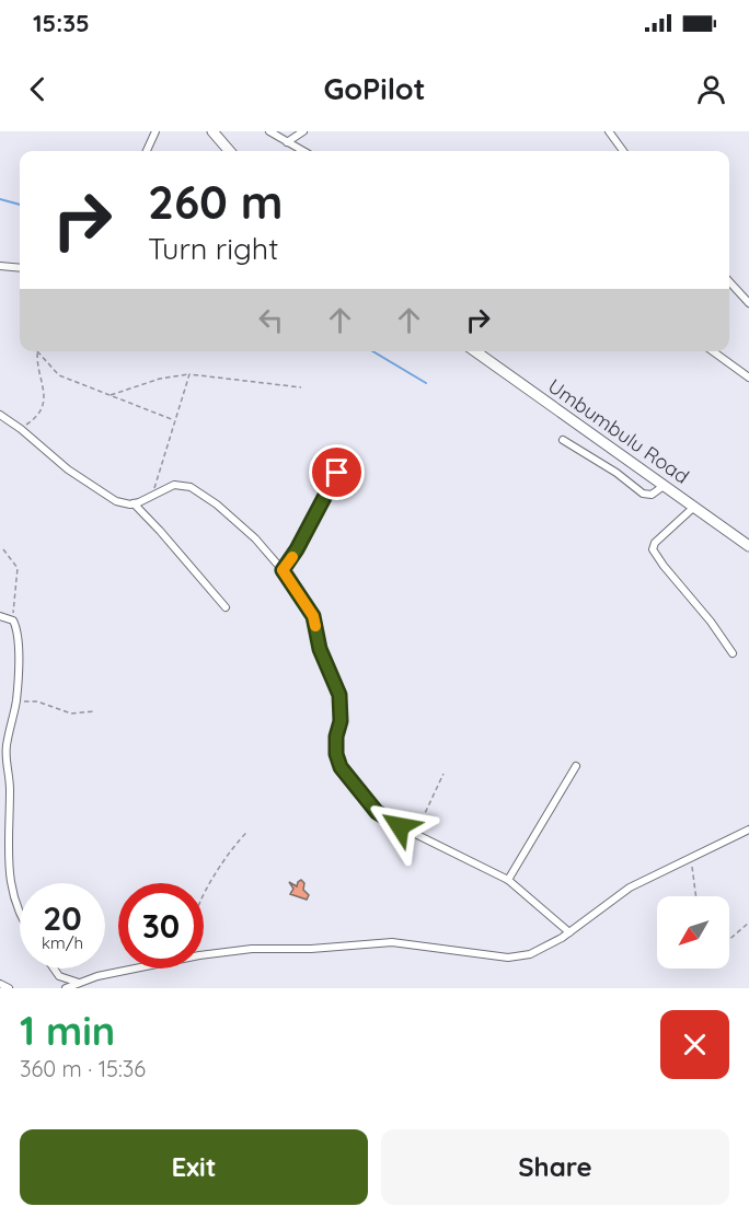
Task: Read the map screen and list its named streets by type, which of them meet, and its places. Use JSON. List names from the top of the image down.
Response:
{
  "streets": {
    "main road": ["Umbumbulu Road"]
  },
  "north": "bottom left",
  "page": {
    "status": "15:35",
    "header": "GoPilot",
    "turn": ["260 m", "Turn right"],
    "speed": "20 km/h",
    "limit": "30",
    "heading": ["1 min", "360 m · 15:36"],
    "buttons": ["Exit", "Share"]
  }
}
